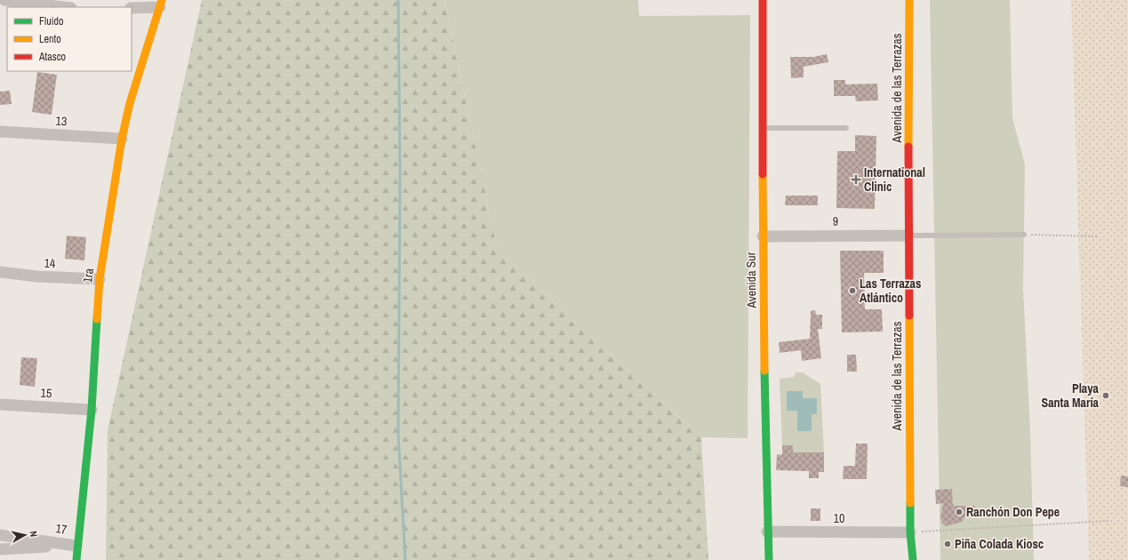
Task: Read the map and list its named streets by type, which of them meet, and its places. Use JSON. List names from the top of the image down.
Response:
{
  "streets": {
    "street": [
      "Avenida de las Terrazas",
      "13",
      "9",
      "14",
      "1ra",
      "Avenida Sur",
      "15",
      "10",
      "17"
    ]
  },
  "crossings": [
    ["Avenida de las Terrazas", "9"],
    ["Avenida de las Terrazas", "10"],
    ["13", "1ra"],
    ["9", "Avenida Sur"],
    ["14", "1ra"],
    ["1ra", "15"],
    ["1ra", "17"],
    ["Avenida Sur", "10"]
  ],
  "places": {
    "health": ["International Clinic"],
    "other": [
      "Las Terrazas Atlántico",
      "Playa Santa María",
      "Ranchón Don Pepe",
      "Piña Colada Kiosc"
    ]
  },
  "legend": ["Fluido", "Lento", "Atasco"],
  "north": "right"
}
